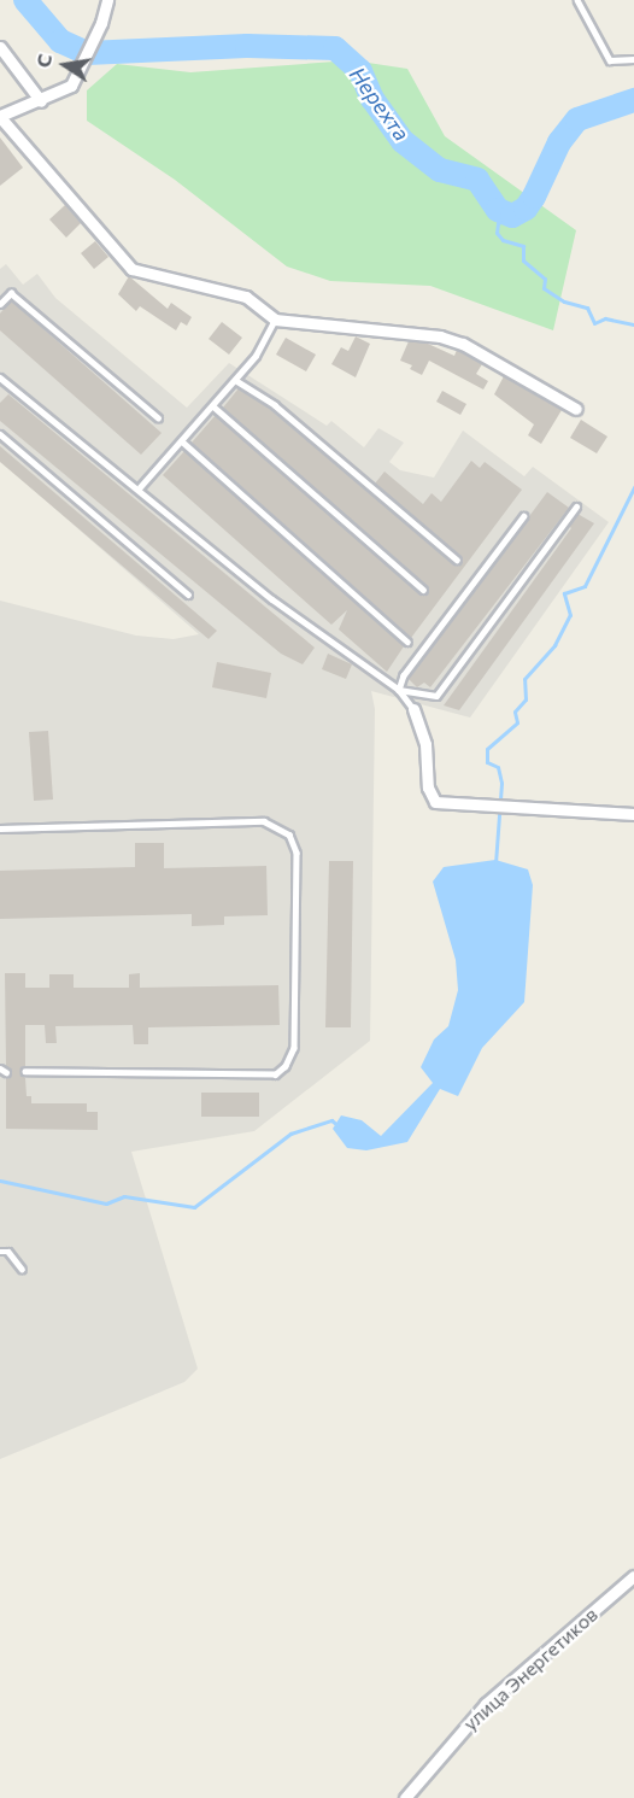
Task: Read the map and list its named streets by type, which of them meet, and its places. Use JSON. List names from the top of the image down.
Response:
{
  "streets": {
    "street": ["улица Энергетиков"]
  },
  "water": ["Нерехта"],
  "north": "left"
}
